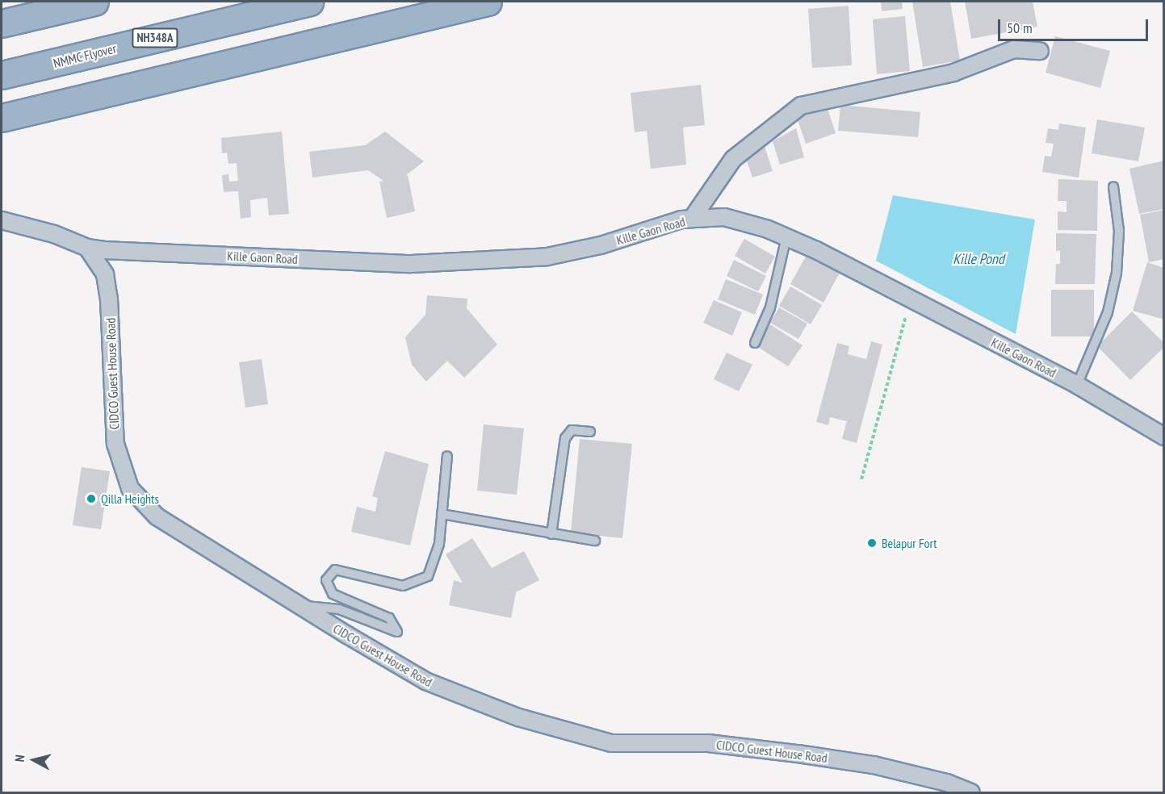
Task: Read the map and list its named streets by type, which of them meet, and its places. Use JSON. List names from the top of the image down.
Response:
{
  "streets": {
    "highway": ["NH348A", "NMMC Flyover"],
    "street": ["Kille Gaon Road", "CIDCO Guest House Road"]
  },
  "crossings": [
    ["Kille Gaon Road", "CIDCO Guest House Road"]
  ],
  "water": ["Kille Pond"],
  "places": ["Qilla Heights", "Belapur Fort"],
  "scale_bar": "50 m",
  "north": "left"
}
